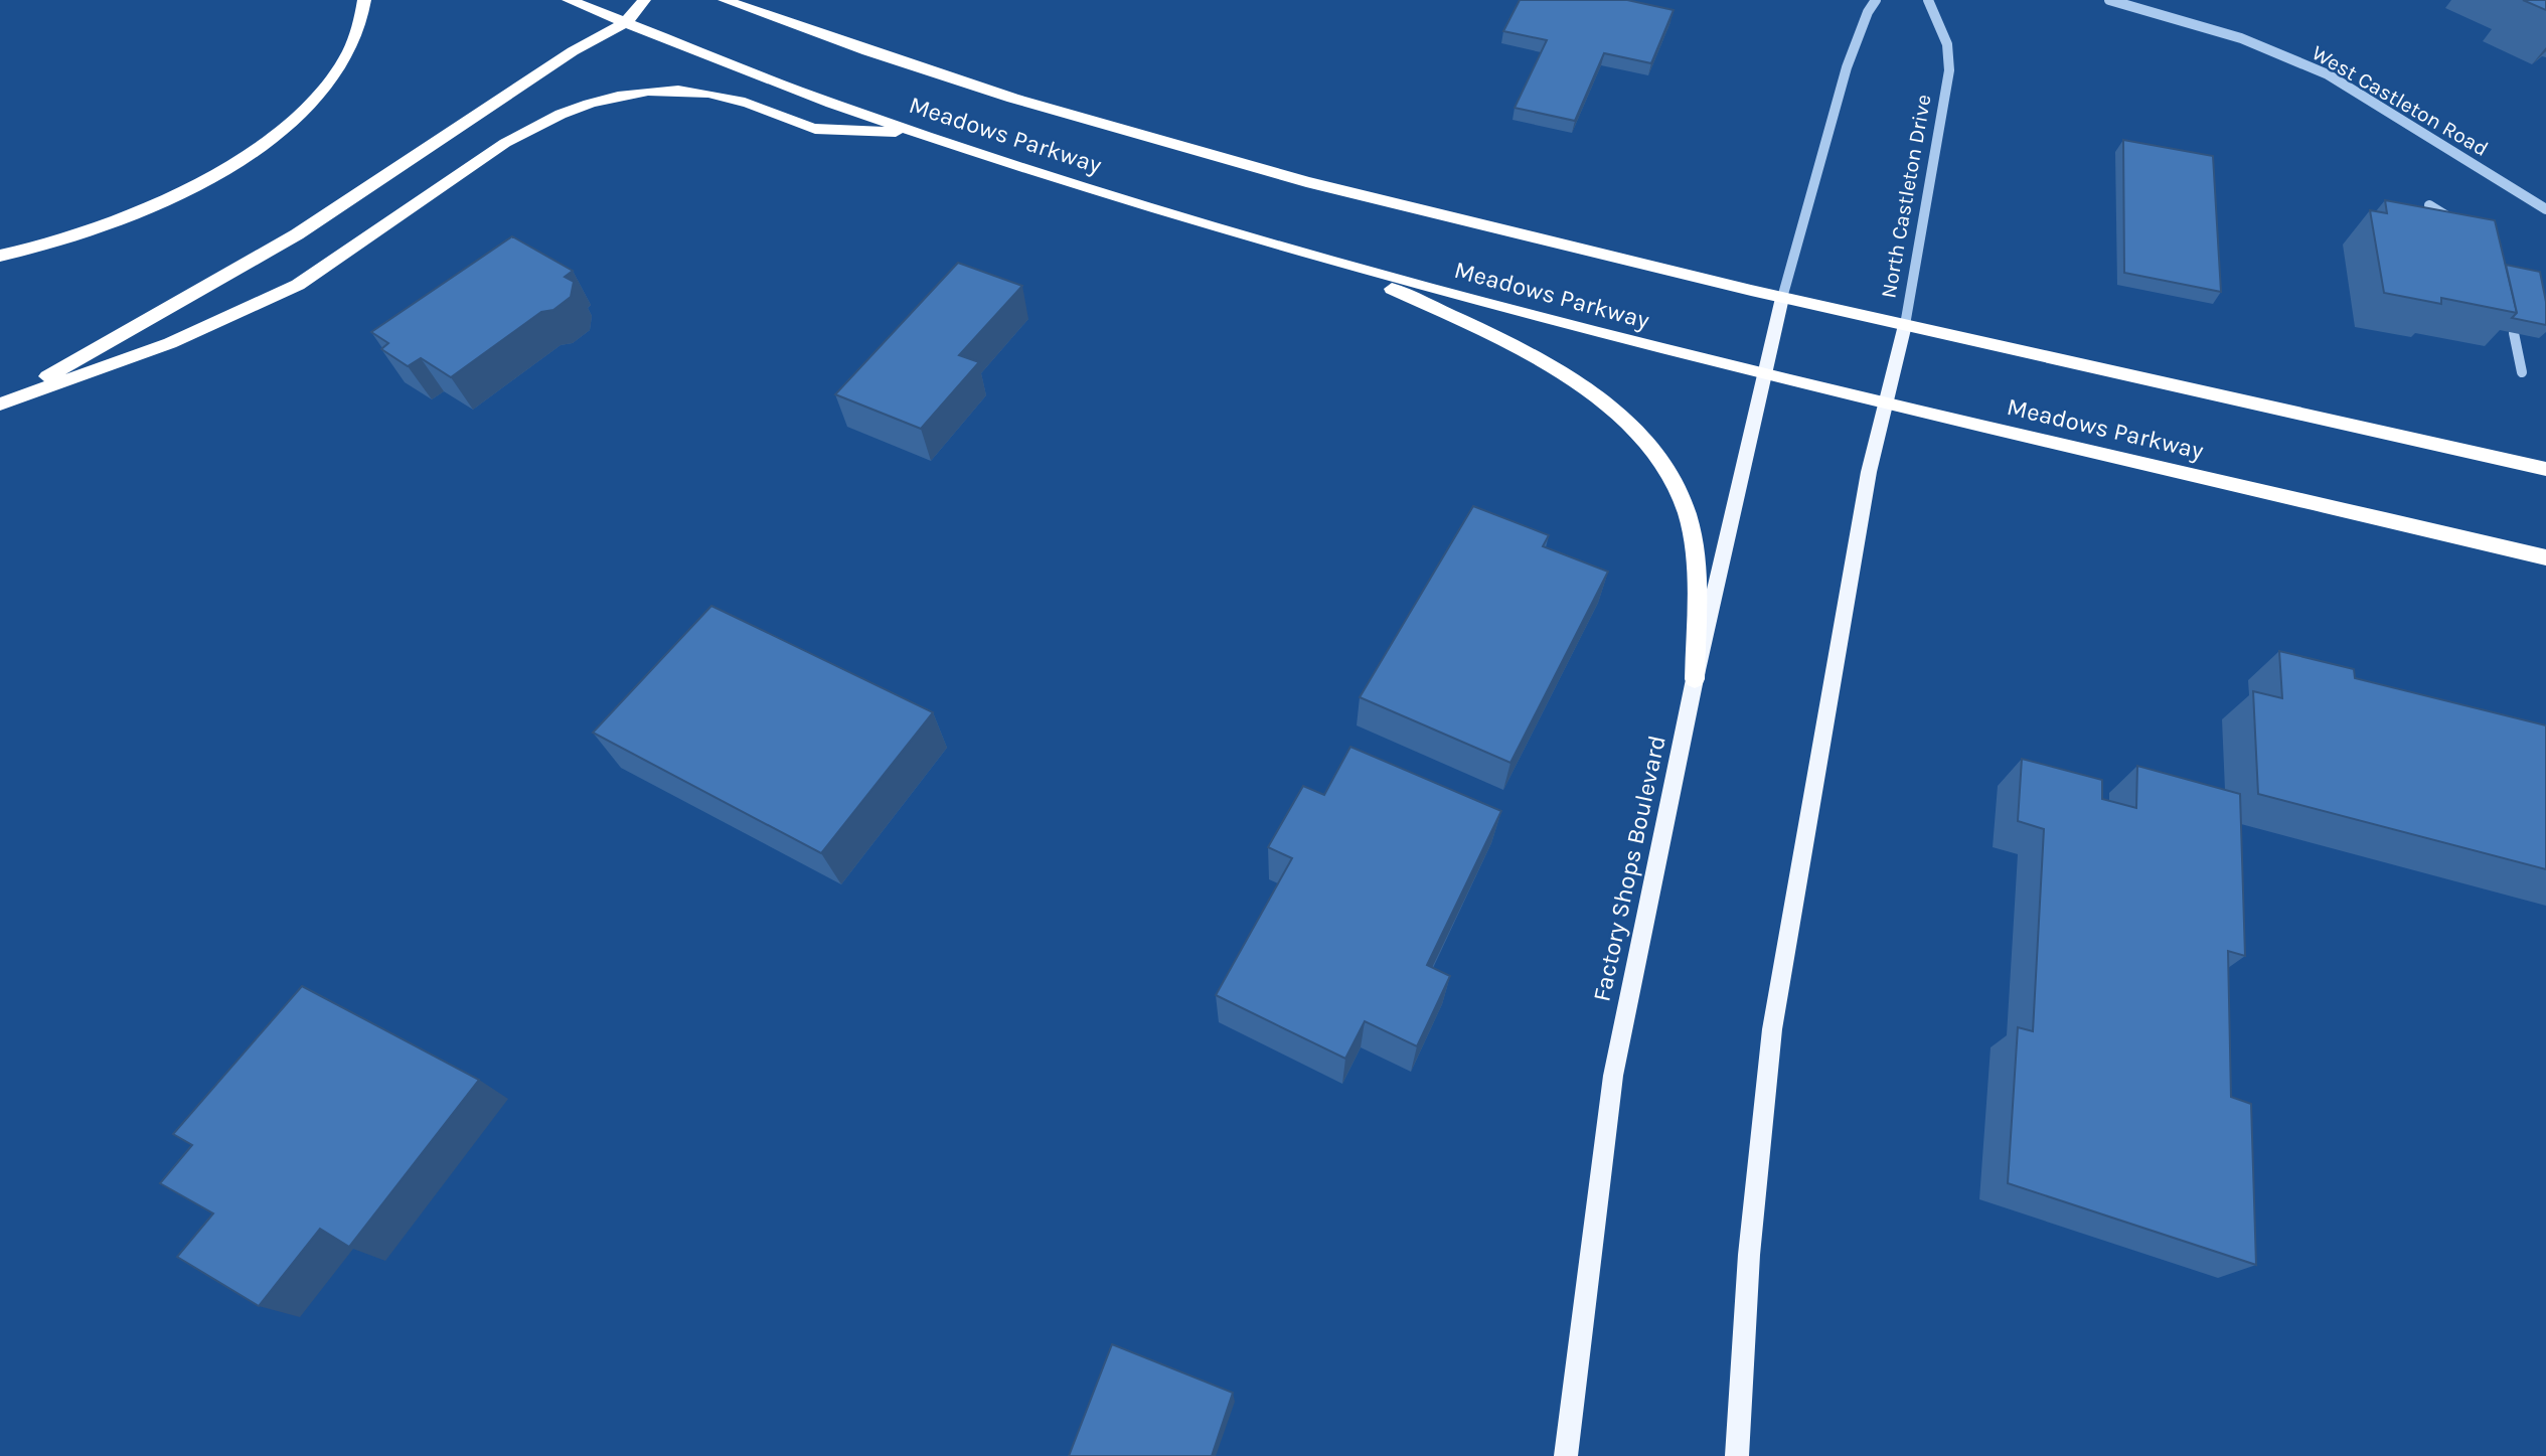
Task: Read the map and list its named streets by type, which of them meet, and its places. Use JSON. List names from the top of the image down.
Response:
{
  "streets": {
    "highway": ["Meadows Parkway"],
    "main road": ["North Castleton Drive", "Factory Shops Boulevard"],
    "street": ["West Castleton Road"]
  },
  "crossings": [
    ["Meadows Parkway", "North Castleton Drive"],
    ["Meadows Parkway", "Factory Shops Boulevard"]
  ]
}
